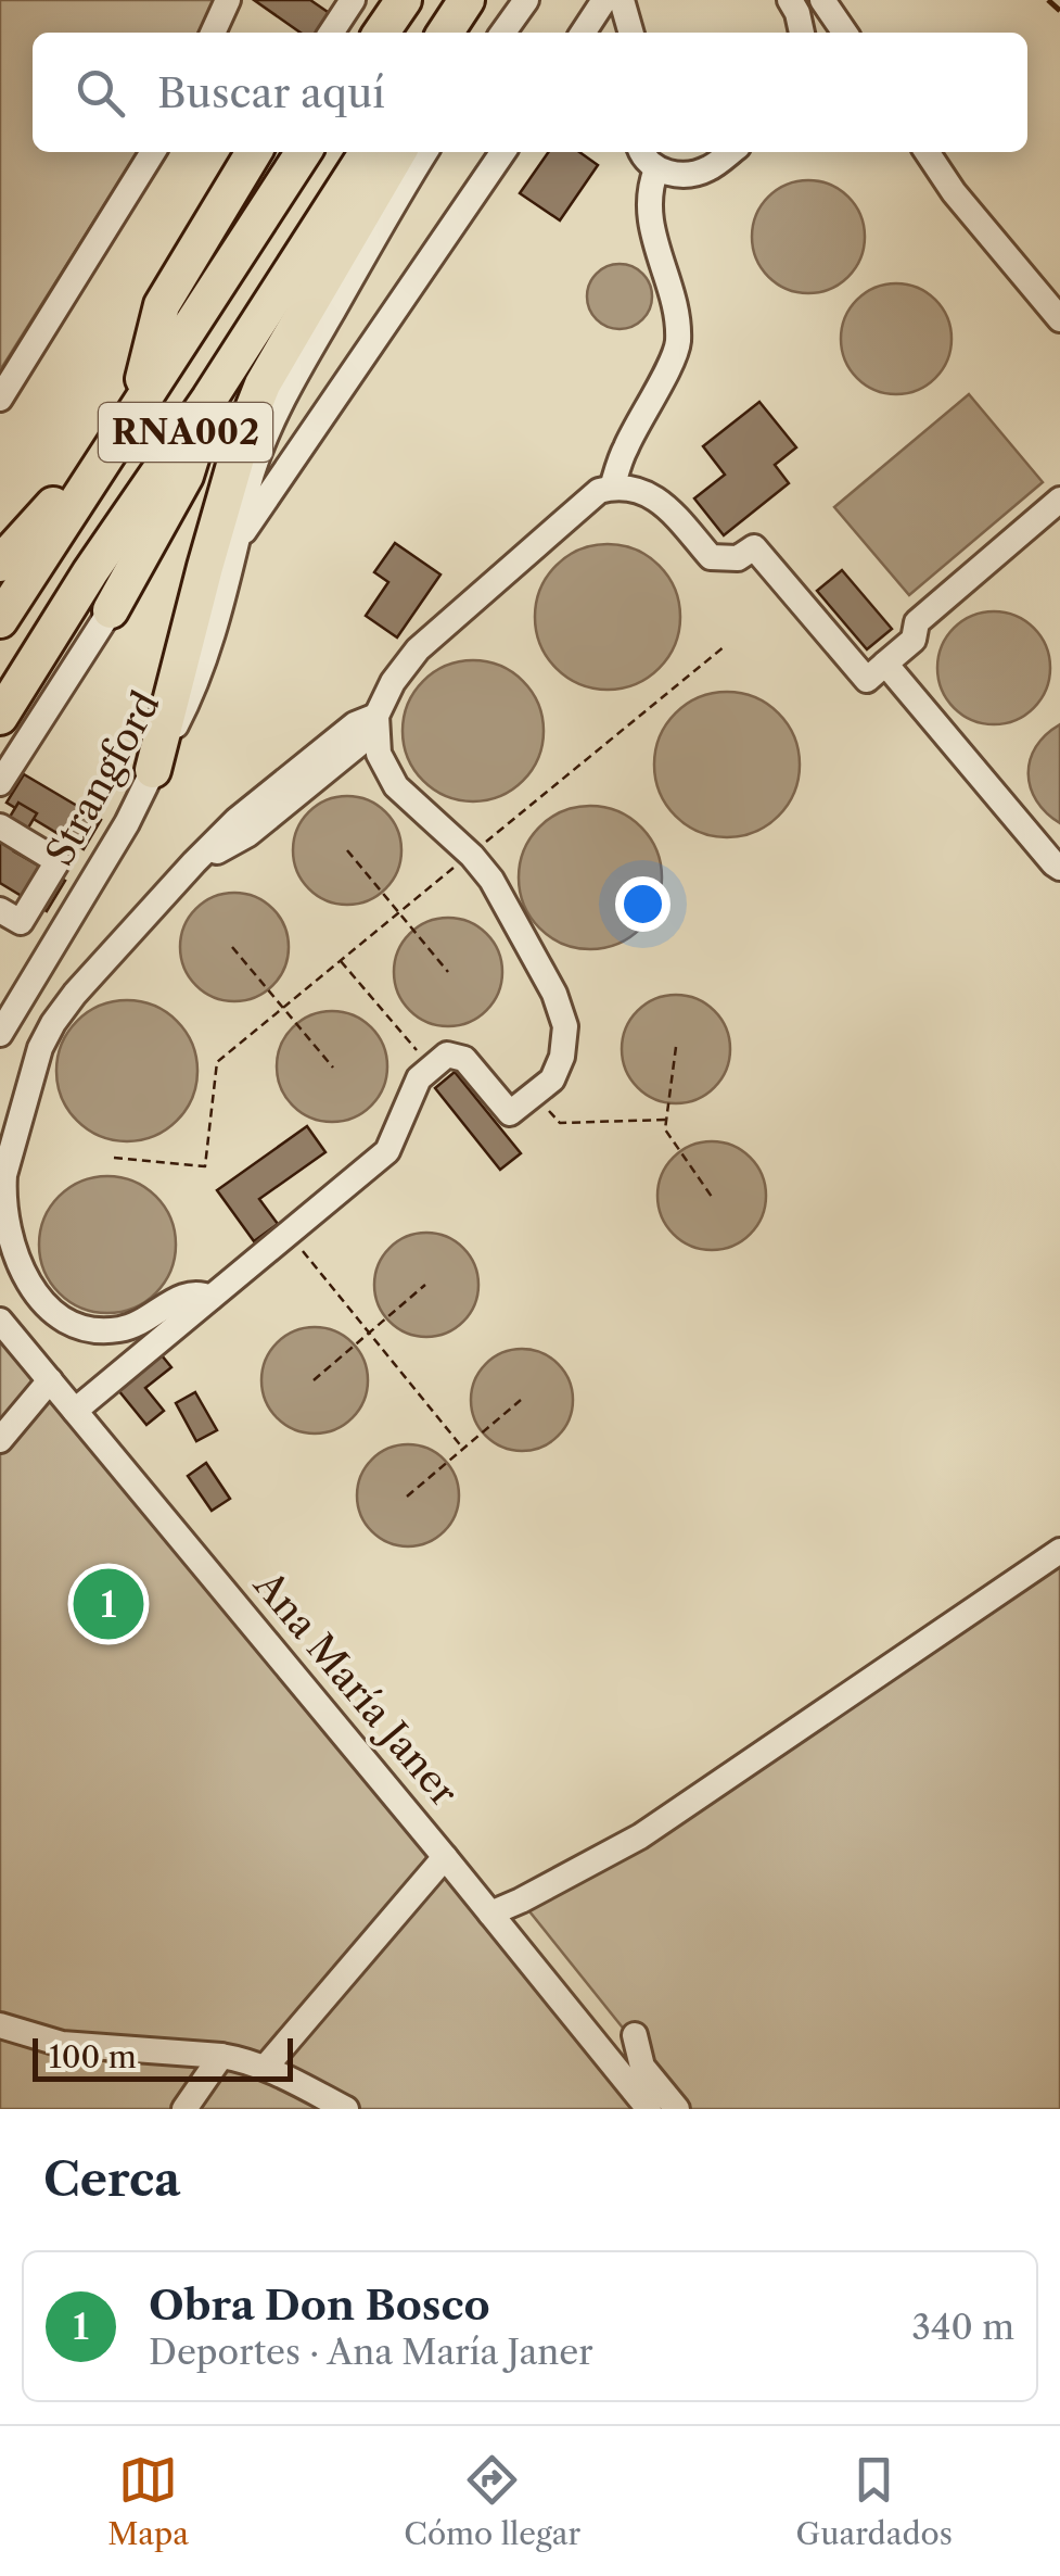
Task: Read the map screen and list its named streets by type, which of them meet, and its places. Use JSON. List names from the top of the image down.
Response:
{
  "streets": {
    "highway": ["RNA002"],
    "street": ["Strangford", "Ana María Janer"]
  },
  "scale_bar": "100 m",
  "page": {
    "search": "Buscar aquí",
    "pins": "1",
    "scale": "100 m",
    "heading": "Cerca",
    "list": [
      {
        "mark": "1",
        "name": "Obra Don Bosco",
        "note": "Deportes · Ana María Janer",
        "value": "340 m"
      }
    ],
    "nav": ["Mapa", "Cómo llegar", "Guardados"]
  }
}
